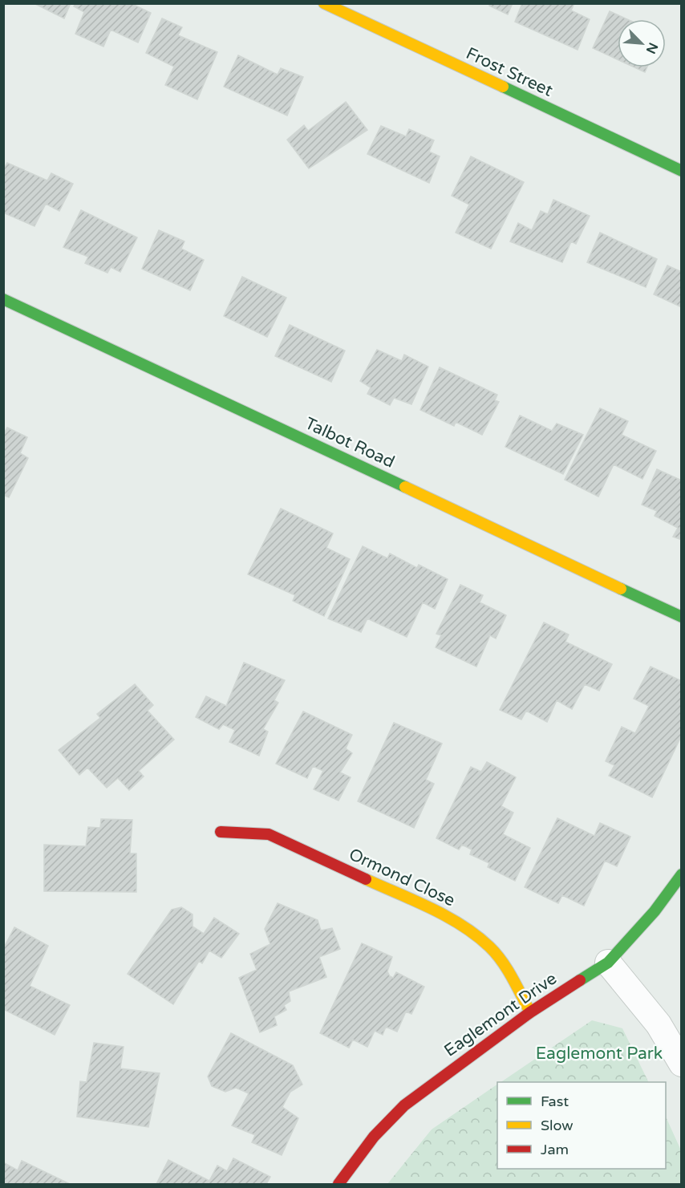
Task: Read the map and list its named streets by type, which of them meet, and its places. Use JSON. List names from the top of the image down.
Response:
{
  "streets": {
    "street": [
      "Frost Street",
      "Talbot Road",
      "Ormond Close",
      "Eaglemont Drive"
    ]
  },
  "crossings": [
    ["Ormond Close", "Eaglemont Drive"]
  ],
  "parks": ["Eaglemont Park"],
  "legend": ["Fast", "Slow", "Jam"],
  "north": "bottom right"
}
